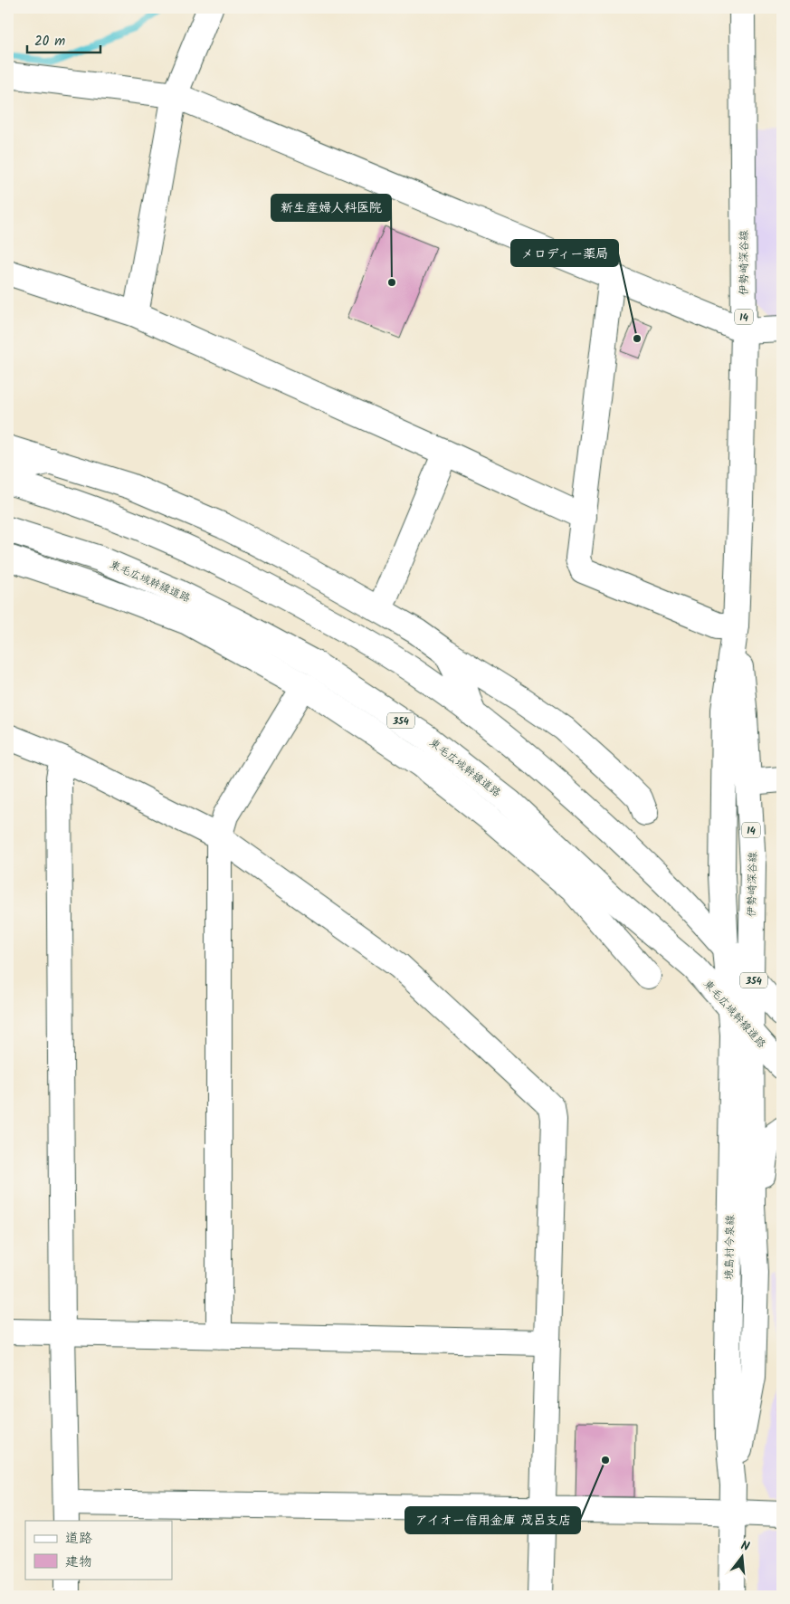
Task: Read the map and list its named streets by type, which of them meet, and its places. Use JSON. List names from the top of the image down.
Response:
{
  "streets": {
    "main road": [
      "伊勢崎深谷線",
      "14",
      "東毛広域幹線道路",
      "354",
      "境島村今泉線"
    ]
  },
  "crossings": [
    ["伊勢崎深谷線", "東毛広域幹線道路"],
    ["伊勢崎深谷線", "354"],
    ["伊勢崎深谷線", "境島村今泉線"],
    ["東毛広域幹線道路", "境島村今泉線"]
  ],
  "places": ["新生産婦人科医院", "メロディー薬局", "アイオー信用金庫 茂呂支店"],
  "legend": ["道路", "建物"],
  "scale_bar": "20 m",
  "north": "top"
}
